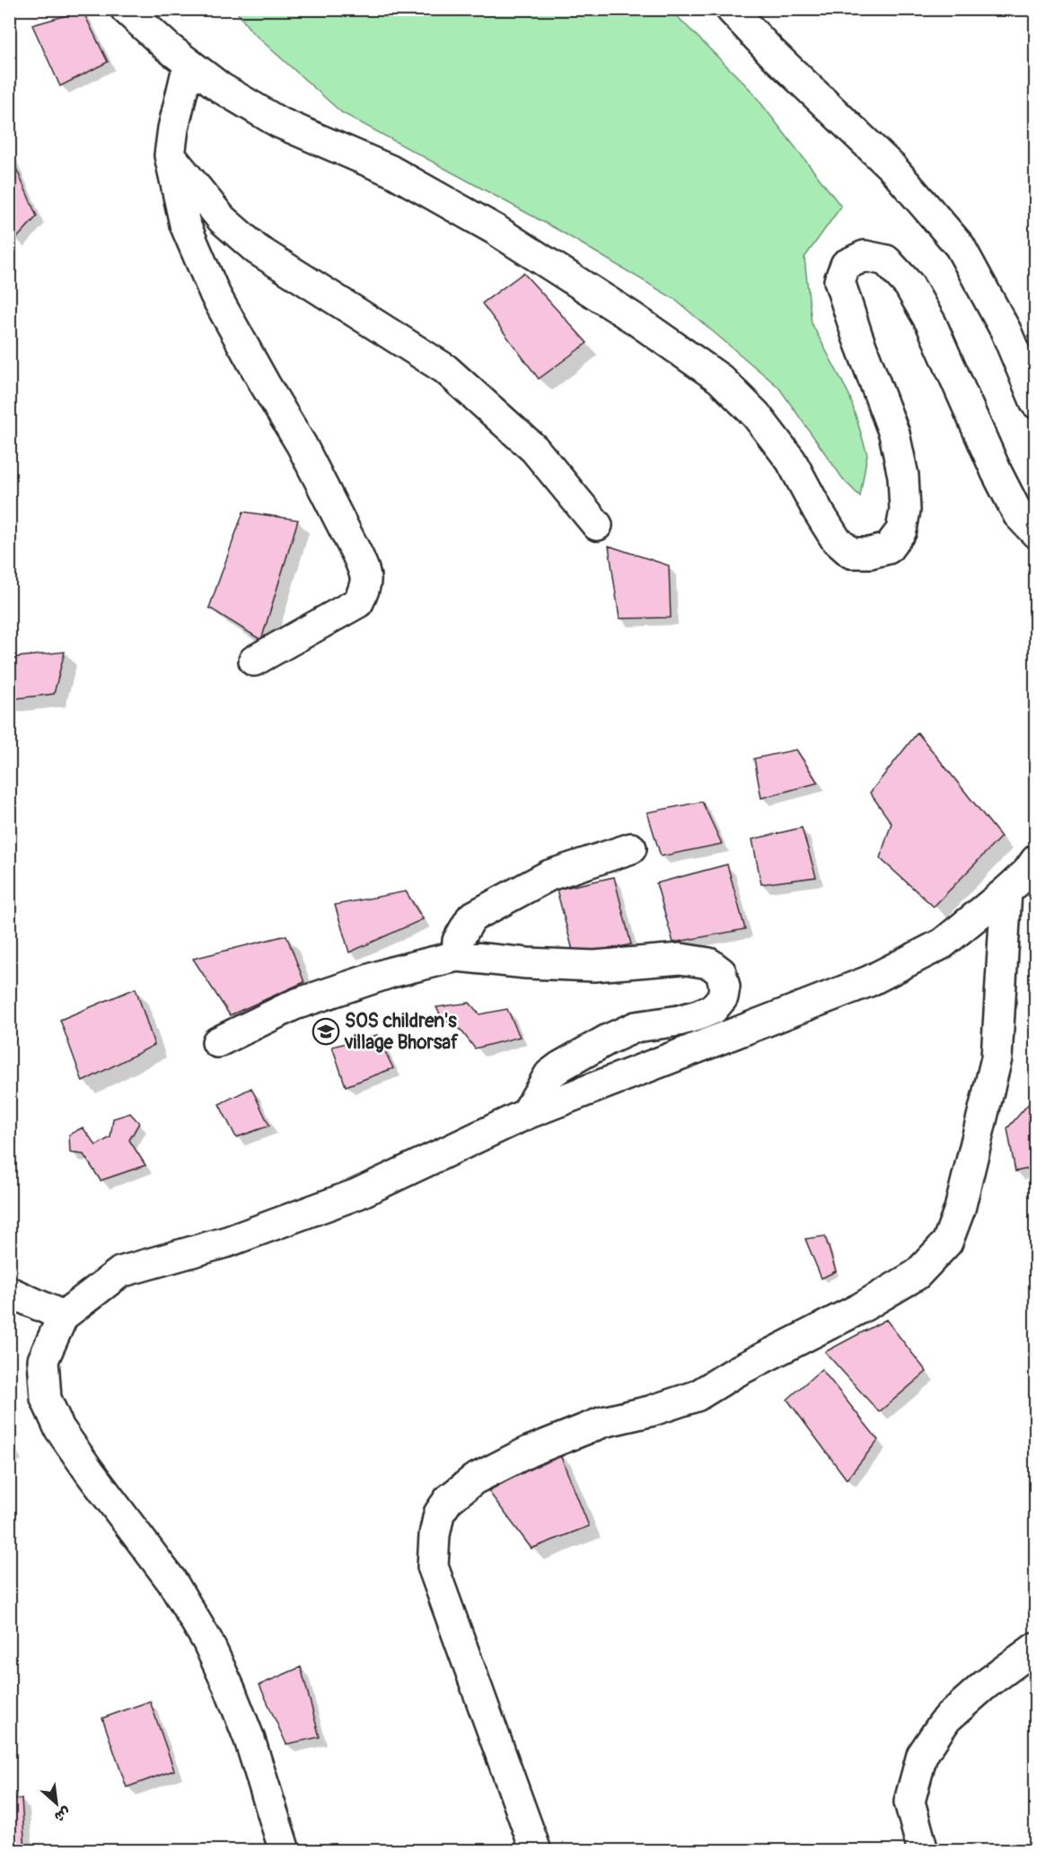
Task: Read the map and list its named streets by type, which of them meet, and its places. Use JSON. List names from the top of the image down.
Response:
{
  "places": {
    "school or university": ["SOS children's village Bhorsaf"]
  },
  "north": "bottom right"
}
